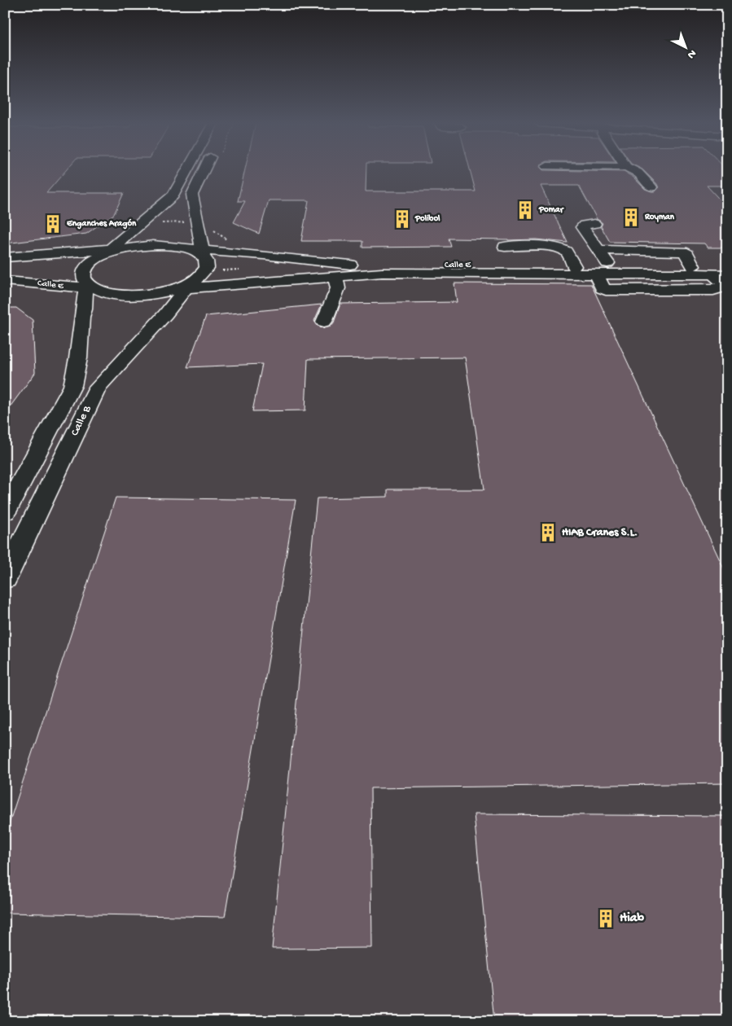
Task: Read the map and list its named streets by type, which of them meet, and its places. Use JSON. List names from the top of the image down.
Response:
{
  "streets": {
    "street": ["Calle E", "Calle B"]
  },
  "crossings": [
    ["Calle E", "Calle B"]
  ],
  "places": {
    "building": [
      "Pomar",
      "Royman",
      "Polibol",
      "Enganches Aragón",
      "HIAB Cranes S.L.",
      "Hiab"
    ]
  },
  "north": "bottom right"
}
